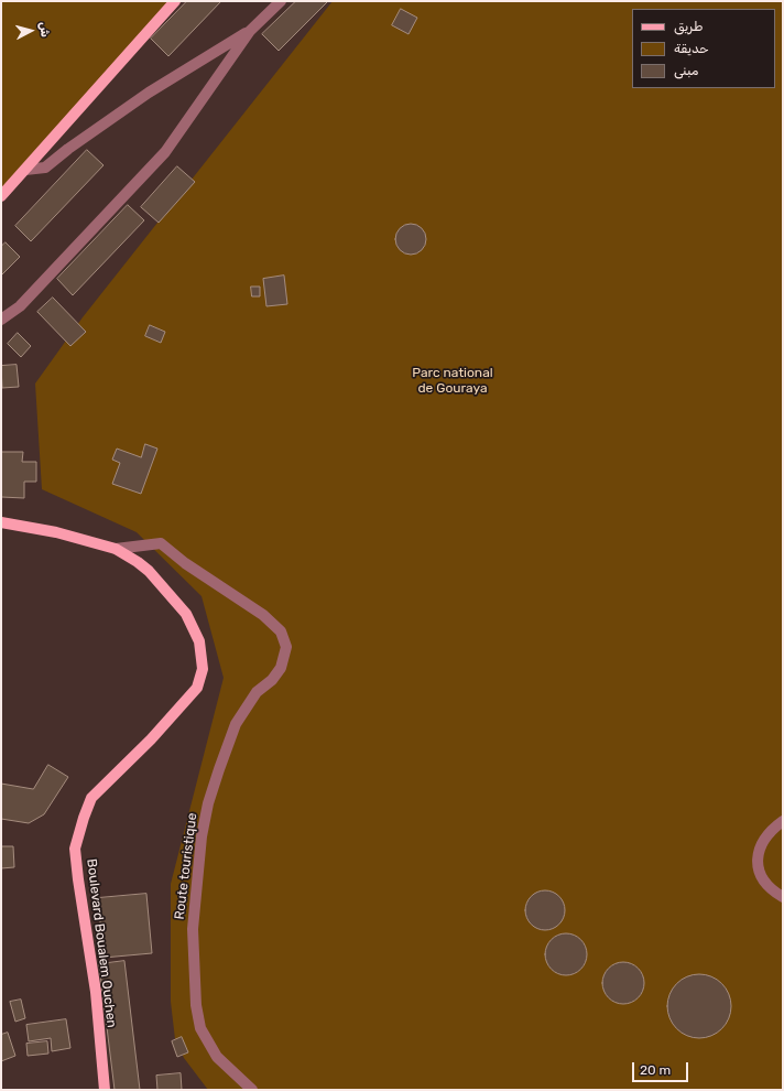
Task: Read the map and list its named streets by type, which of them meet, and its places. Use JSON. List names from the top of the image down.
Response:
{
  "streets": {
    "main road": ["Boulevard Boualem Ouchen"],
    "street": ["Route touristique"]
  },
  "crossings": [
    ["Route touristique", "Boulevard Boualem Ouchen"]
  ],
  "parks": ["Parc national de Gouraya"],
  "legend": ["طريق", "حديقة", "مبنى"],
  "scale_bar": "20 m",
  "north": "right"
}
